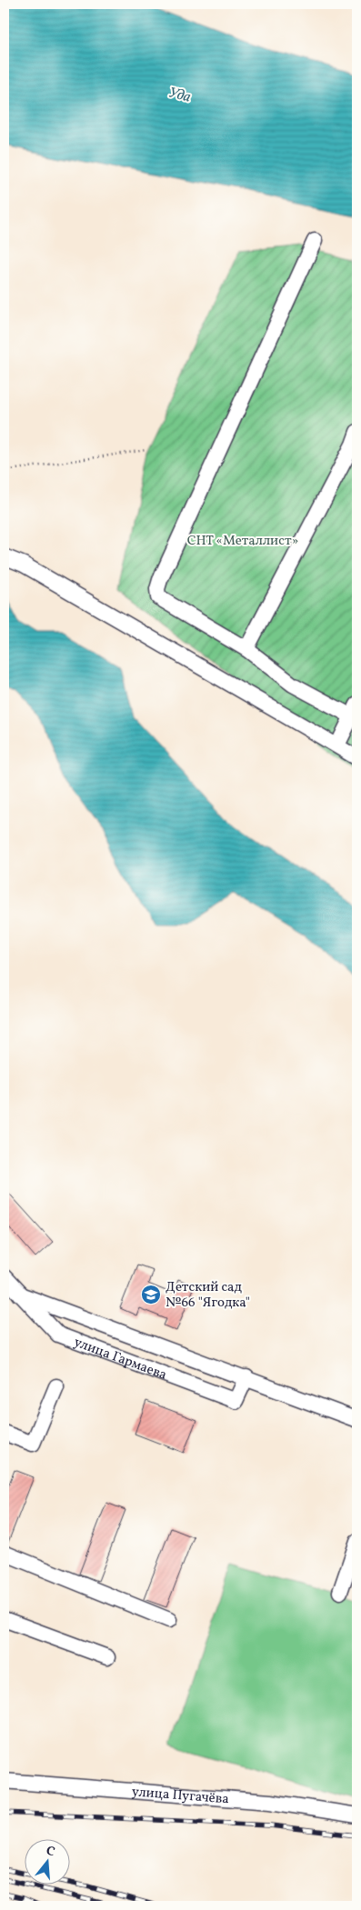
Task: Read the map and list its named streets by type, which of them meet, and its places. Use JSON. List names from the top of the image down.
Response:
{
  "streets": {
    "street": ["улица Гармаева", "улица Пугачёва"]
  },
  "water": ["Уда"],
  "parks": ["СНТ «Металлист»"],
  "places": {
    "school or university": ["Детский сад №66 \"Ягодка\""]
  },
  "north": "top"
}
